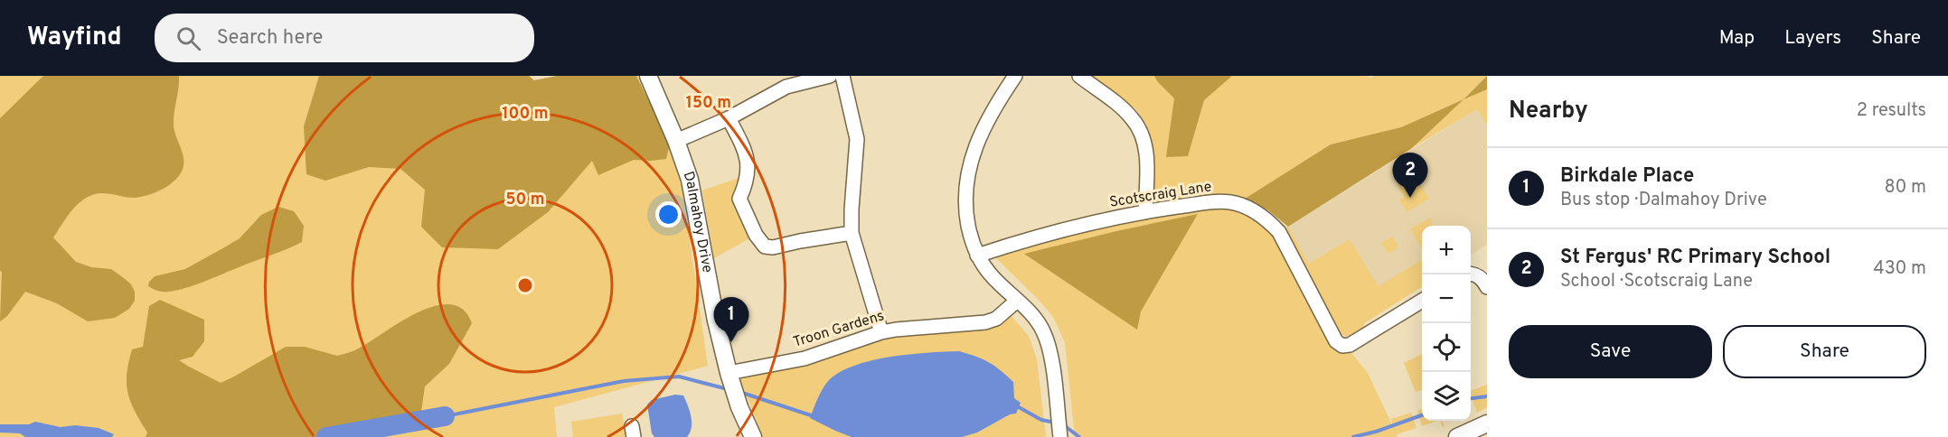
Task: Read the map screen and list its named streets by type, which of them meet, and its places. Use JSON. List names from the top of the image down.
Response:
{
  "streets": {
    "street": ["Scotscraig Lane", "Dalmahoy Drive", "Troon Gardens"]
  },
  "crossings": [
    ["Dalmahoy Drive", "Troon Gardens"]
  ],
  "page": {
    "header": "Wayfind",
    "search": "Search here",
    "nav": ["Map", "Layers", "Share"],
    "heading": ["Nearby", "2 results"],
    "list": [
      {
        "mark": "1",
        "name": "Birkdale Place",
        "note": "Bus stop · Dalmahoy Drive",
        "value": "80 m"
      },
      {
        "mark": "2",
        "name": "St Fergus' RC Primary School",
        "note": "School · Scotscraig Lane",
        "value": "430 m"
      }
    ],
    "pins": ["2", "1"],
    "map_buttons": ["+", "−"],
    "buttons": ["Save", "Share"]
  },
  "rings": ["150 m", "100 m", "50 m"]
}
